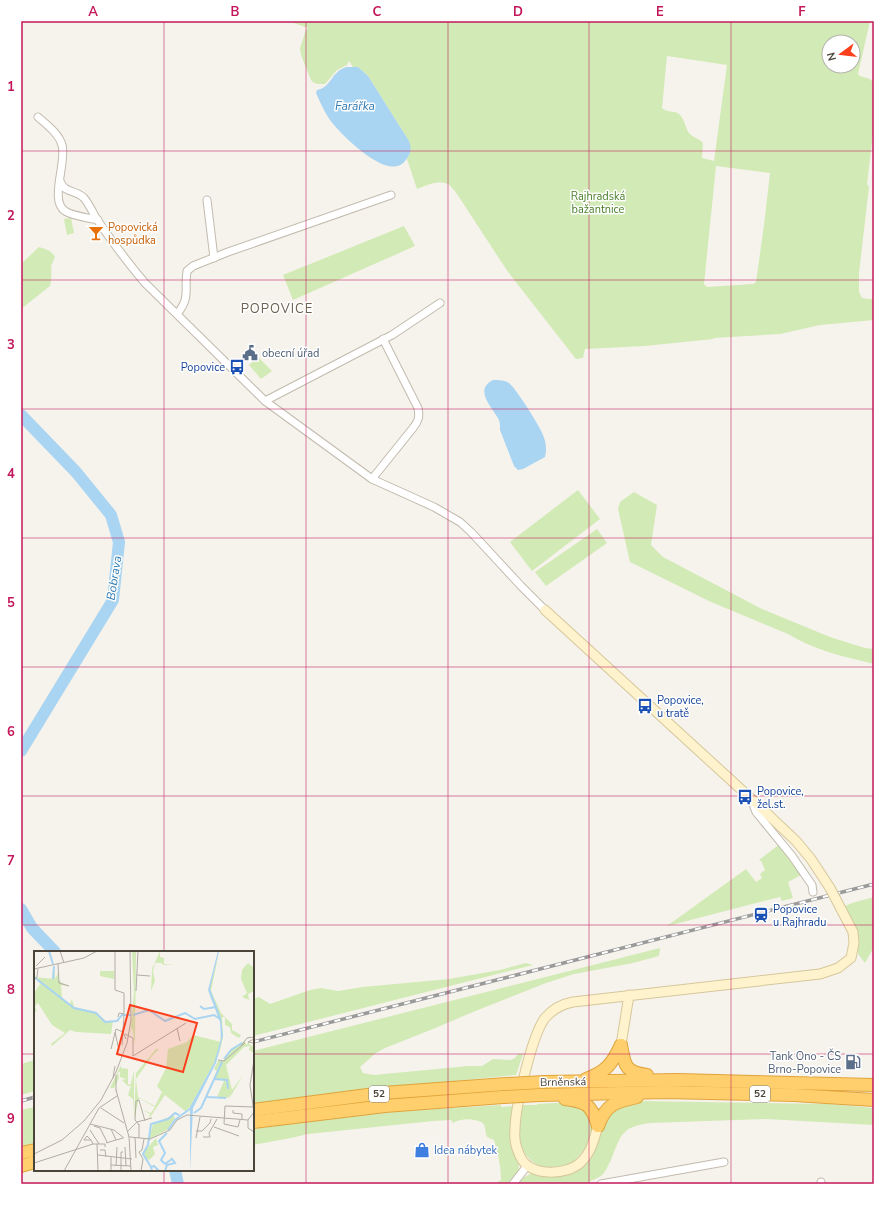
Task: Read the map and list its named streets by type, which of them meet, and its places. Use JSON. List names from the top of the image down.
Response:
{
  "streets": {
    "highway": ["Brněnská", "52"]
  },
  "districts": ["POPOVICE"],
  "water": ["Farářka", "Bobrava"],
  "parks": ["Rajhradská bažantnice"],
  "places": {
    "bar": ["Popovická hospůdka"],
    "public building": ["obecní úřad"],
    "bus stop": ["Popovice", "Popovice, u tratě", "Popovice, žel.st."],
    "station": ["Popovice u Rajhradu"],
    "fuel station": ["Tank Ono - ČS Brno-Popovice"],
    "shop": ["Idea nábytek"]
  },
  "north": "left",
  "grid": {
    "columns": [
      "A",
      "B",
      "C",
      "D",
      "E",
      "F"
    ],
    "rows": [
      "1",
      "2",
      "3",
      "4",
      "5",
      "6",
      "7",
      "8",
      "9"
    ]
  }
}
